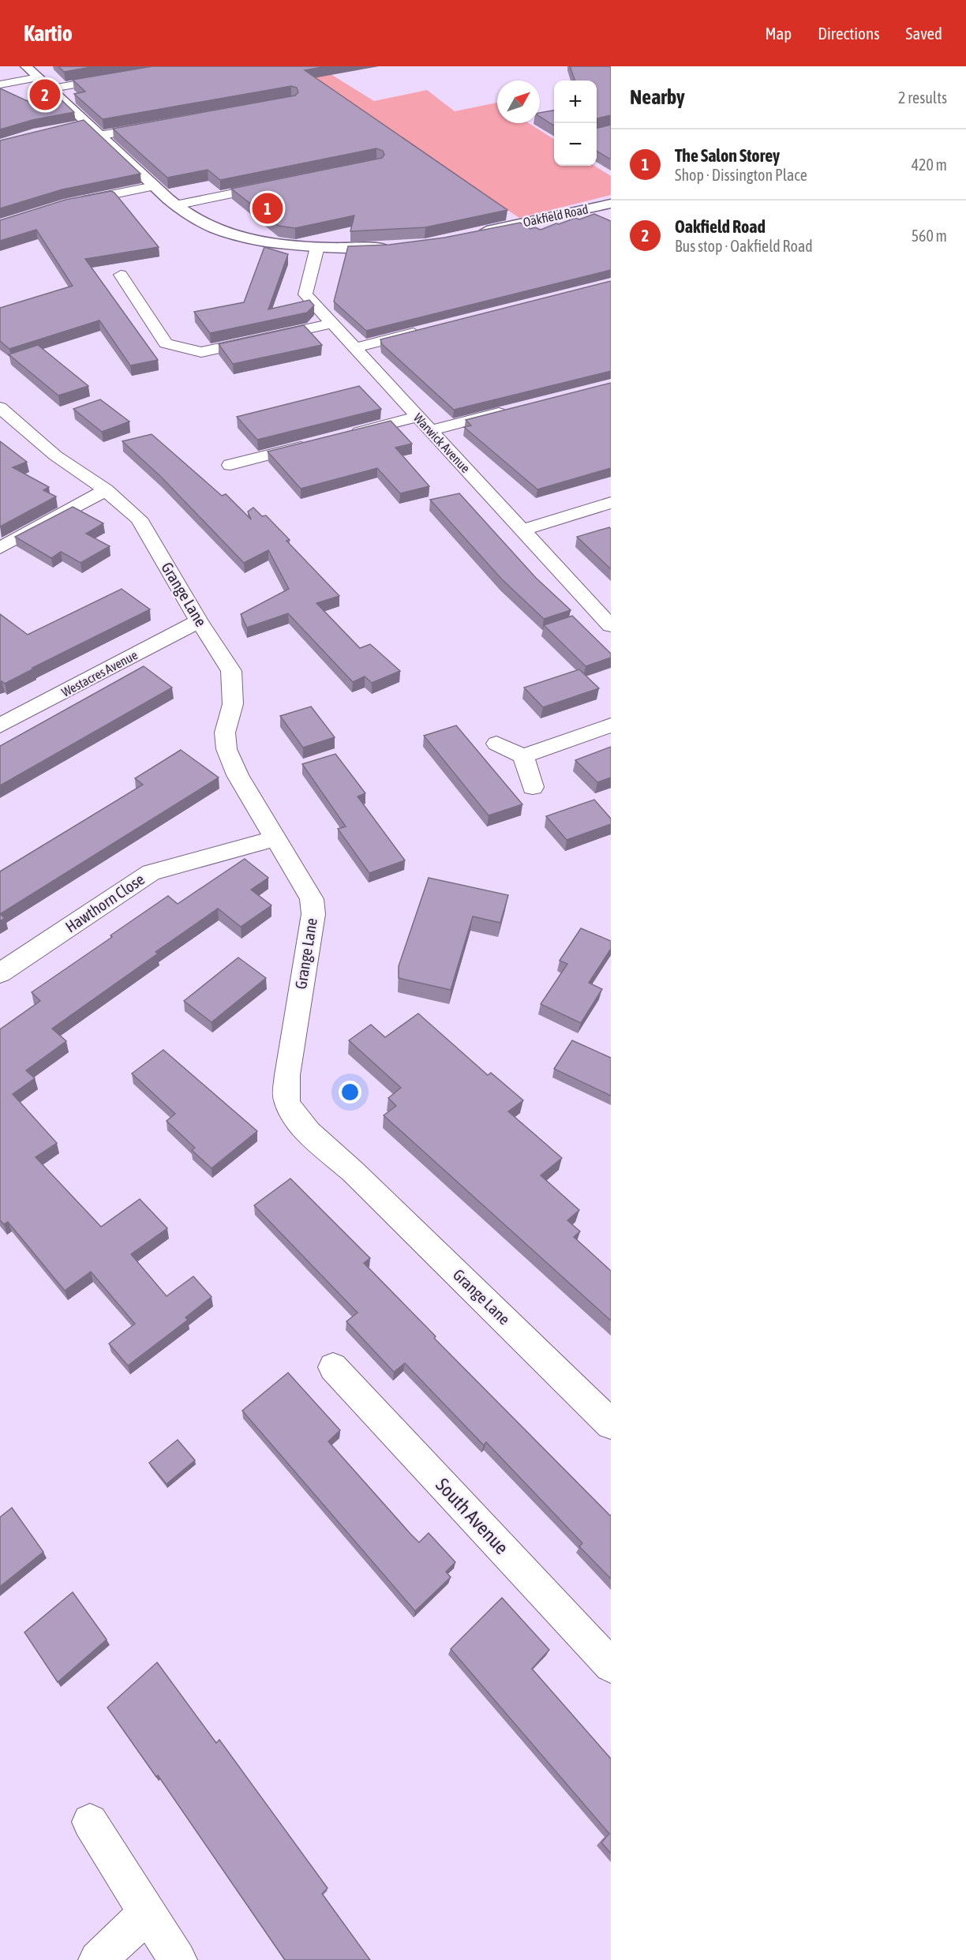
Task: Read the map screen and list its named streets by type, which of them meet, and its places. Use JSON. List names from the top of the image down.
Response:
{
  "streets": {
    "street": [
      "Oakfield Road",
      "Warwick Avenue",
      "Grange Lane",
      "Westacres Avenue",
      "Hawthorn Close",
      "South Avenue"
    ]
  },
  "crossings": [
    ["Grange Lane", "Westacres Avenue"],
    ["Grange Lane", "Hawthorn Close"]
  ],
  "north": "top right",
  "page": {
    "header": "Kartio",
    "nav": ["Map", "Directions", "Saved"],
    "heading": ["Nearby", "2 results"],
    "pins": ["2", "1"],
    "map_buttons": ["+", "−"],
    "list": [
      {
        "mark": "1",
        "name": "The Salon Storey",
        "note": "Shop · Dissington Place",
        "value": "420 m"
      },
      {
        "mark": "2",
        "name": "Oakfield Road",
        "note": "Bus stop · Oakfield Road",
        "value": "560 m"
      }
    ]
  }
}
